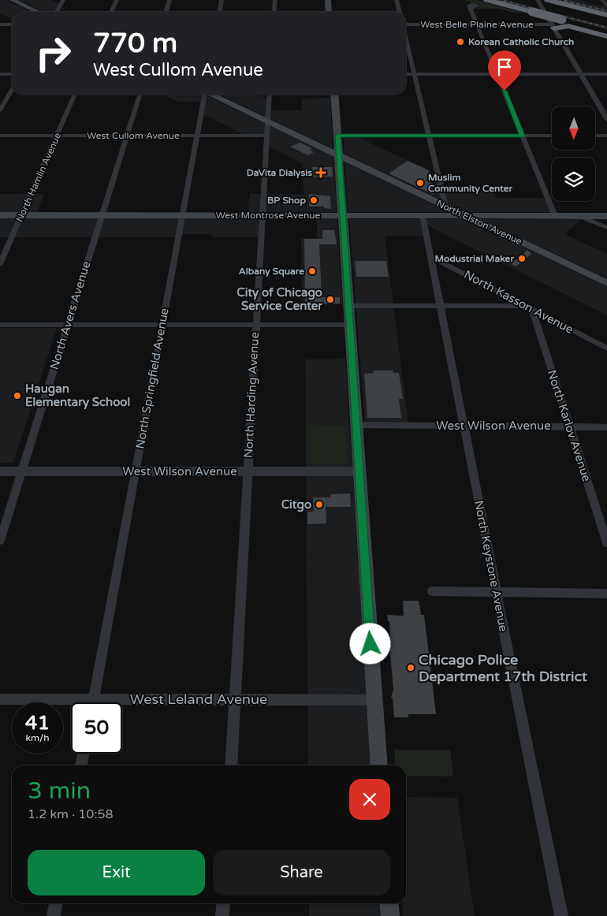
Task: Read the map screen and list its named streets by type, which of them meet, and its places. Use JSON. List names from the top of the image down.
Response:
{
  "streets": {
    "main road": ["West Montrose Avenue", "North Elston Avenue"],
    "street": [
      "West Belle Plaine Avenue",
      "West Cullom Avenue",
      "North Hamlin Avenue",
      "North Kasson Avenue",
      "North Avers Avenue",
      "North Springfield Avenue",
      "North Harding Avenue",
      "West Wilson Avenue",
      "North Karlov Avenue",
      "North Keystone Avenue",
      "West Leland Avenue"
    ]
  },
  "crossings": [
    ["West Cullom Avenue", "North Hamlin Avenue"],
    ["West Cullom Avenue", "North Avers Avenue"],
    ["West Cullom Avenue", "North Springfield Avenue"],
    ["West Cullom Avenue", "North Harding Avenue"],
    ["North Hamlin Avenue", "West Montrose Avenue"],
    ["West Montrose Avenue", "North Elston Avenue"],
    ["West Montrose Avenue", "North Avers Avenue"],
    ["West Montrose Avenue", "North Springfield Avenue"],
    ["West Montrose Avenue", "North Harding Avenue"],
    ["West Montrose Avenue", "North Keystone Avenue"],
    ["North Elston Avenue", "North Harding Avenue"],
    ["North Kasson Avenue", "North Karlov Avenue"],
    ["North Kasson Avenue", "North Keystone Avenue"],
    ["North Avers Avenue", "West Wilson Avenue"],
    ["North Springfield Avenue", "West Wilson Avenue"],
    ["North Springfield Avenue", "West Leland Avenue"],
    ["North Harding Avenue", "West Wilson Avenue"],
    ["North Harding Avenue", "West Leland Avenue"],
    ["West Wilson Avenue", "North Karlov Avenue"],
    ["West Wilson Avenue", "North Keystone Avenue"]
  ],
  "places": {
    "other": [
      "Korean Catholic Church",
      "Muslim Community Center",
      "BP Shop",
      "Modustrial Maker",
      "Albany Square",
      "City of Chicago Service Center",
      "Haugan Elementary School",
      "Citgo",
      "Chicago Police Department 17th District"
    ],
    "health": ["DaVita Dialysis"]
  },
  "north": "bottom",
  "page": {
    "turn": ["770 m", "West Cullom Avenue"],
    "speed": "41 km/h",
    "limit": "50",
    "heading": ["3 min", "1.2 km · 10:58"],
    "buttons": ["Exit", "Share"]
  }
}
